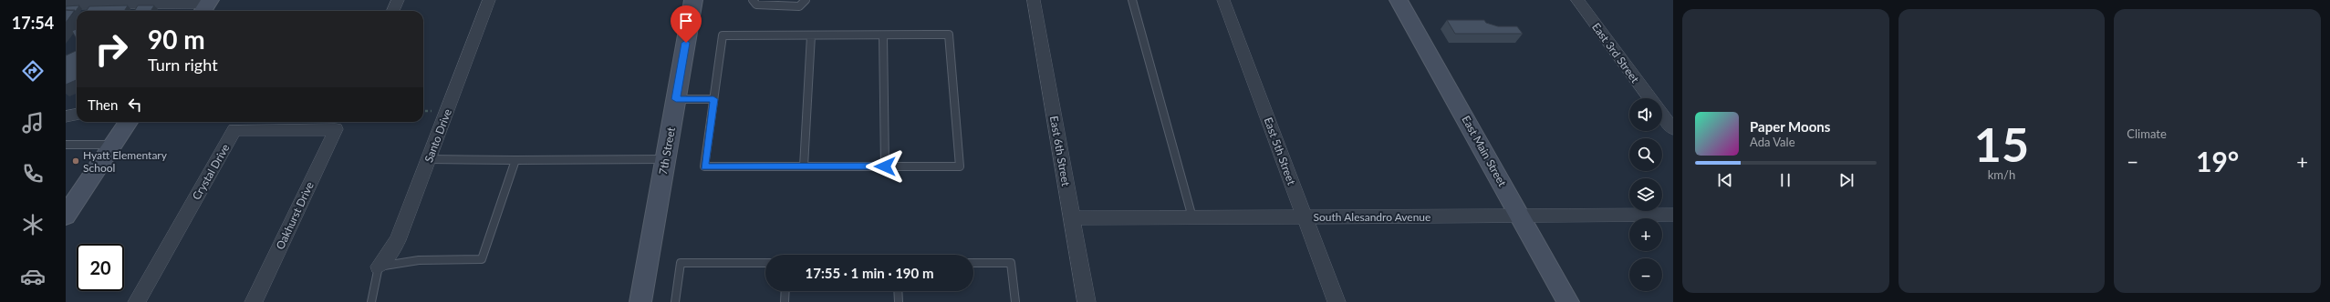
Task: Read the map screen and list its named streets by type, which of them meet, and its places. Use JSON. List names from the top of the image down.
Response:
{
  "streets": {
    "street": [
      "East 3rd Street",
      "Santo Drive",
      "7th Street",
      "East 6th Street",
      "East 5th Street",
      "East Main Street",
      "Crystal Drive",
      "Oakhurst Drive",
      "South Alesandro Avenue"
    ]
  },
  "crossings": [
    ["East 6th Street", "South Alesandro Avenue"],
    ["East 5th Street", "South Alesandro Avenue"],
    ["East Main Street", "South Alesandro Avenue"],
    ["Crystal Drive", "Oakhurst Drive"]
  ],
  "places": ["Hyatt Elementary School"],
  "page": {
    "tabs": "17:54",
    "tile": [
      ["15", "km/h"],
      "Climate"
    ],
    "turn": ["90 m", "Turn right"],
    "then": "Then",
    "map_buttons": ["+", "−"],
    "song": ["Paper Moons", "Ada Vale"],
    "heat": ["−", "19°", "+"],
    "limit": "20",
    "trip": "17:55 · 1 min · 190 m"
  }
}
